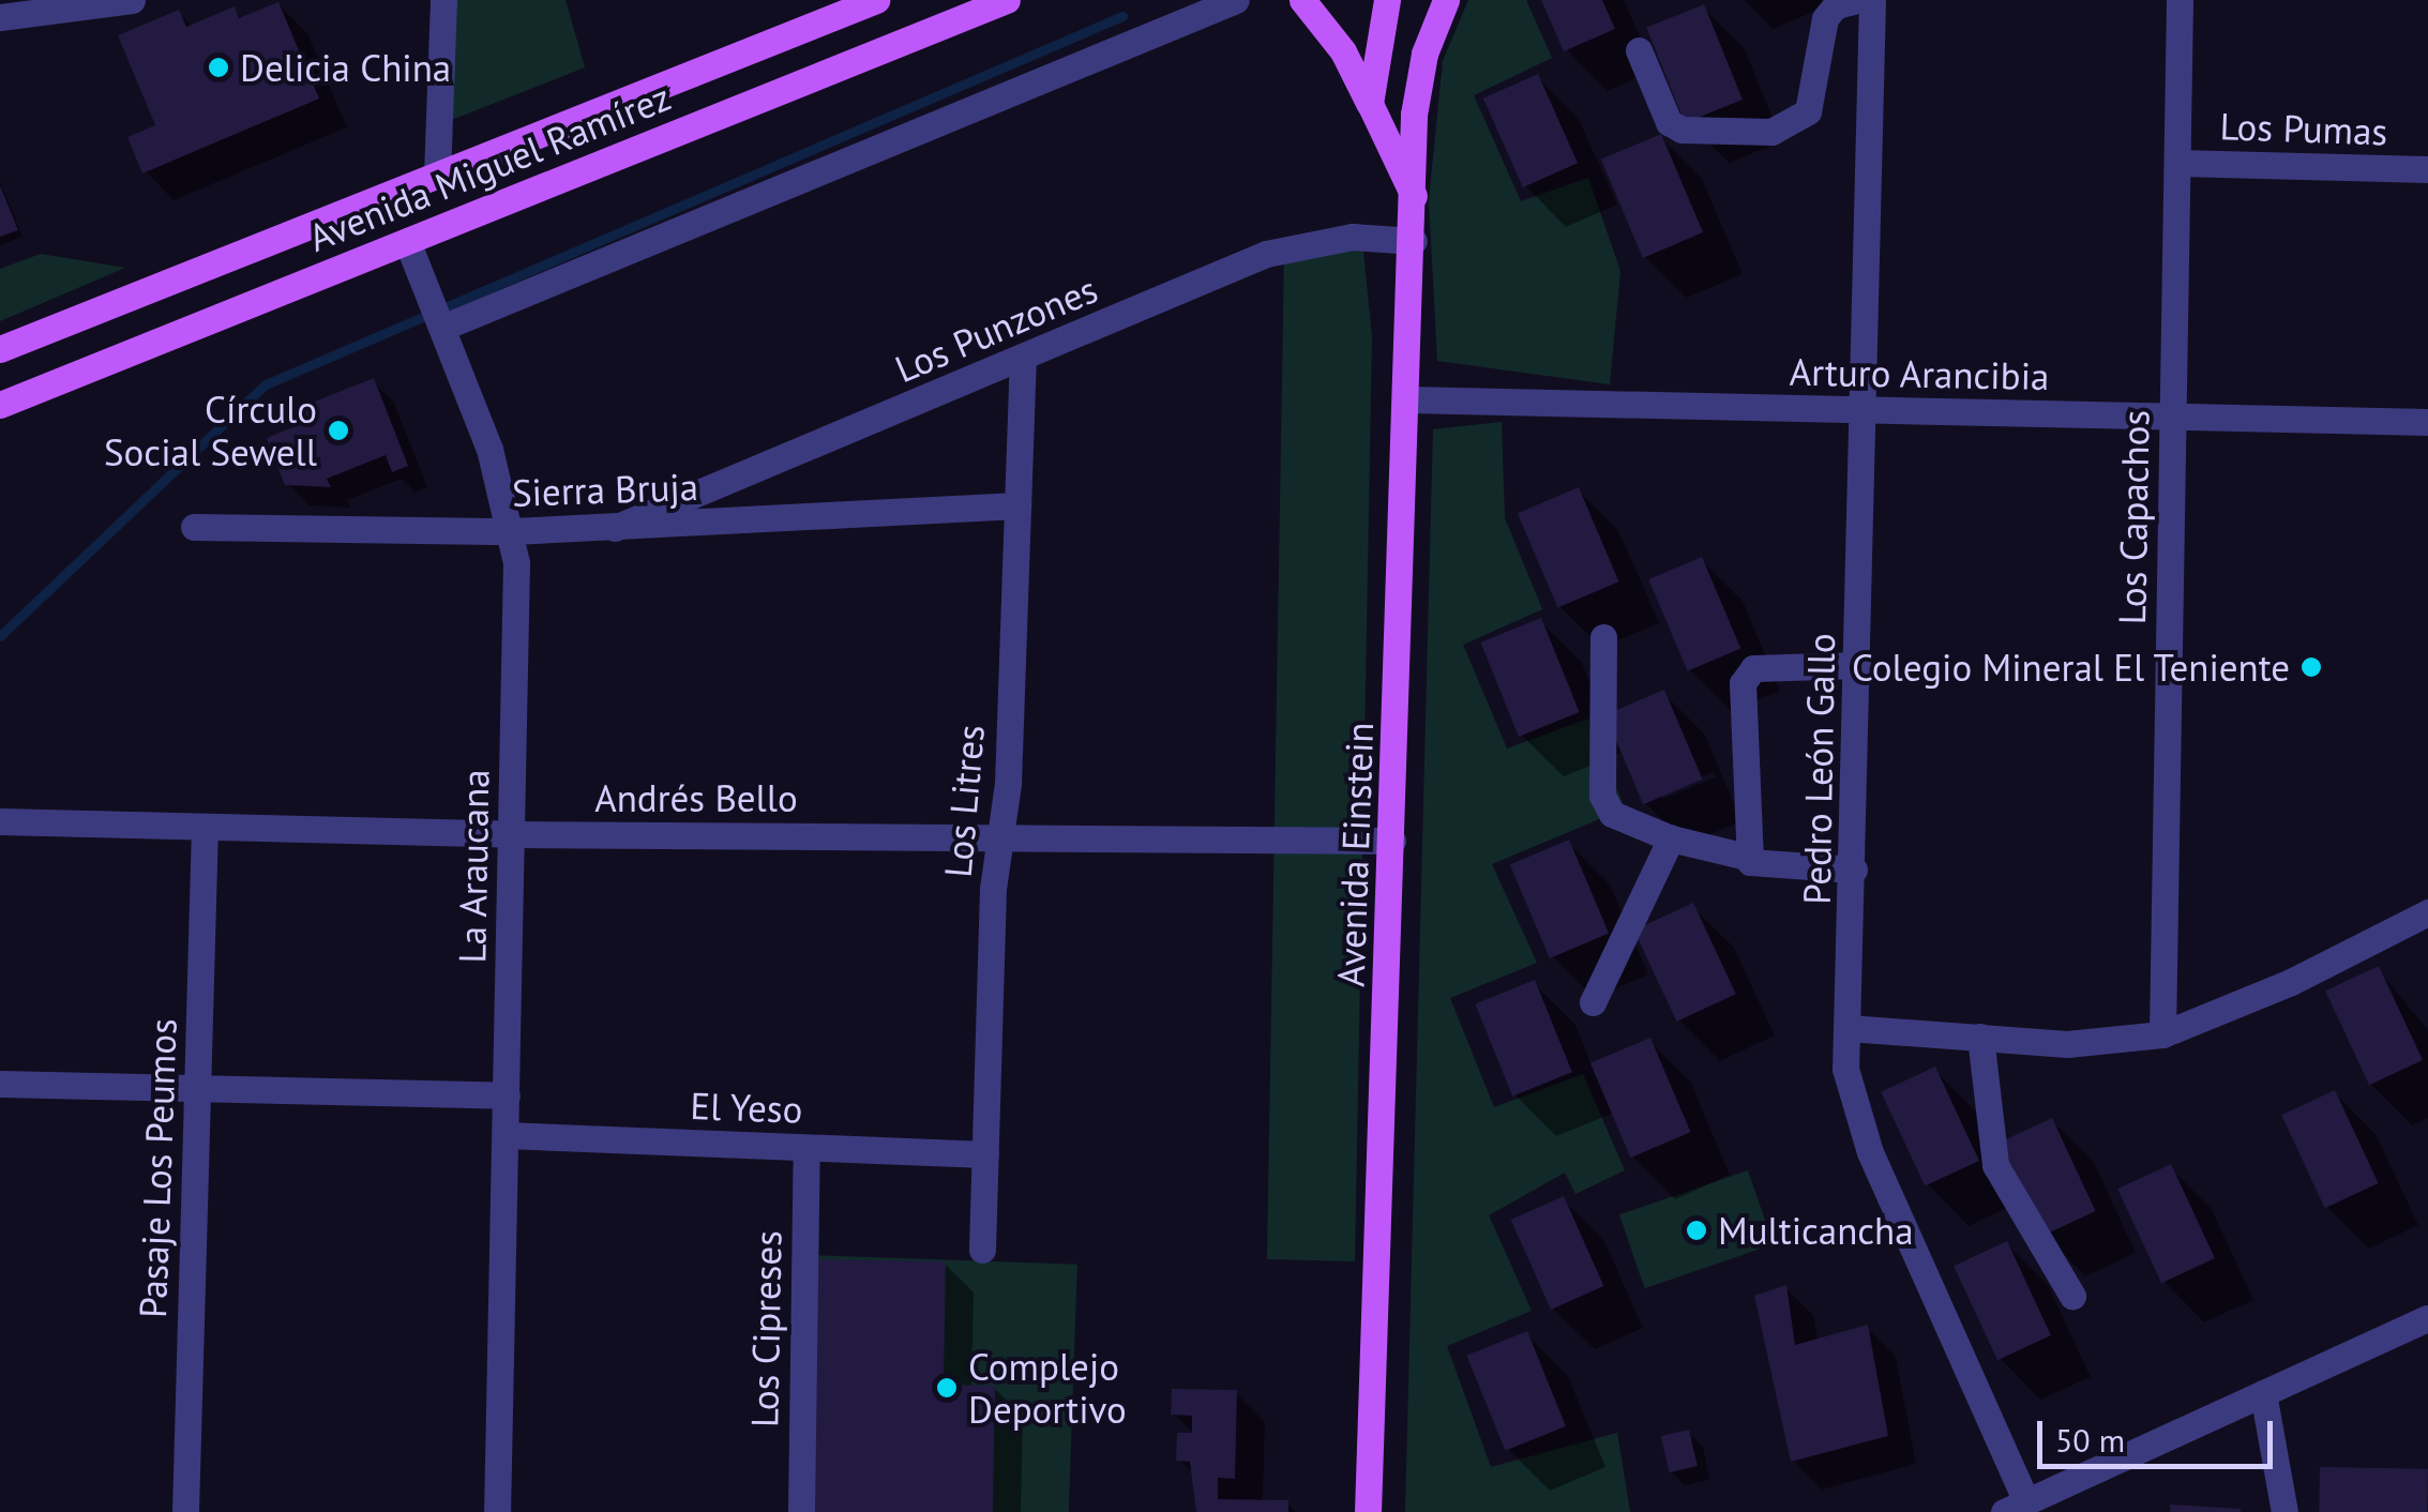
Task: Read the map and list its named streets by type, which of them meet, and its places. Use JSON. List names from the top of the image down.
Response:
{
  "streets": {
    "main road": ["Avenida Miguel Ramírez", "Avenida Einstein"],
    "street": [
      "Los Pumas",
      "Los Punzones",
      "Arturo Arancibia",
      "Sierra Bruja",
      "Los Capachos",
      "Pedro León Gallo",
      "Andrés Bello",
      "Los Litres",
      "La Araucana",
      "El Yeso",
      "Pasaje Los Peumos",
      "Los Cipreses"
    ]
  },
  "crossings": [
    ["Los Pumas", "Los Capachos"],
    ["Avenida Miguel Ramírez", "La Araucana"],
    ["Los Punzones", "Sierra Bruja"],
    ["Los Punzones", "Los Litres"],
    ["Los Punzones", "Avenida Einstein"],
    ["Arturo Arancibia", "Los Capachos"],
    ["Arturo Arancibia", "Pedro León Gallo"],
    ["Arturo Arancibia", "Avenida Einstein"],
    ["Sierra Bruja", "Los Litres"],
    ["Sierra Bruja", "La Araucana"],
    ["Andrés Bello", "Los Litres"],
    ["Andrés Bello", "Avenida Einstein"],
    ["Andrés Bello", "La Araucana"],
    ["Andrés Bello", "Pasaje Los Peumos"],
    ["Los Litres", "El Yeso"],
    ["La Araucana", "El Yeso"],
    ["El Yeso", "Los Cipreses"]
  ],
  "places": [
    "Delicia China",
    "Círculo Social Sewell",
    "Colegio Mineral El Teniente",
    "Multicancha",
    "Complejo Deportivo"
  ],
  "scale_bar": "50 m"
}
